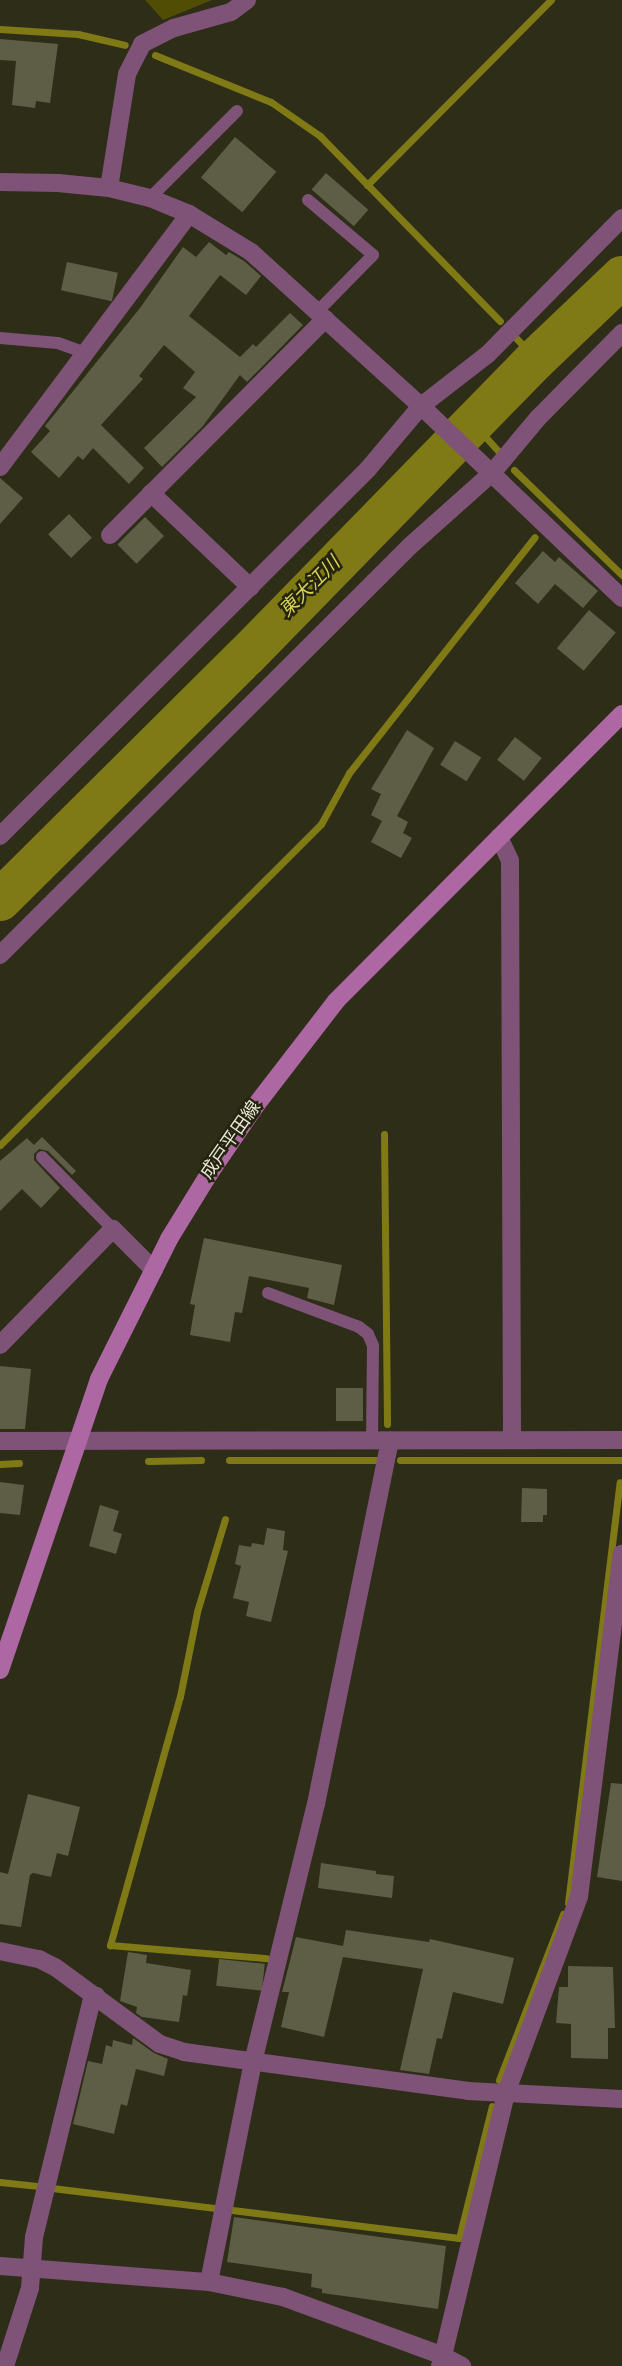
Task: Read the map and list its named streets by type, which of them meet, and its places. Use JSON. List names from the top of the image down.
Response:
{
  "streets": {
    "main road": ["成戸平田線"]
  },
  "water": ["東大江川"]
}
